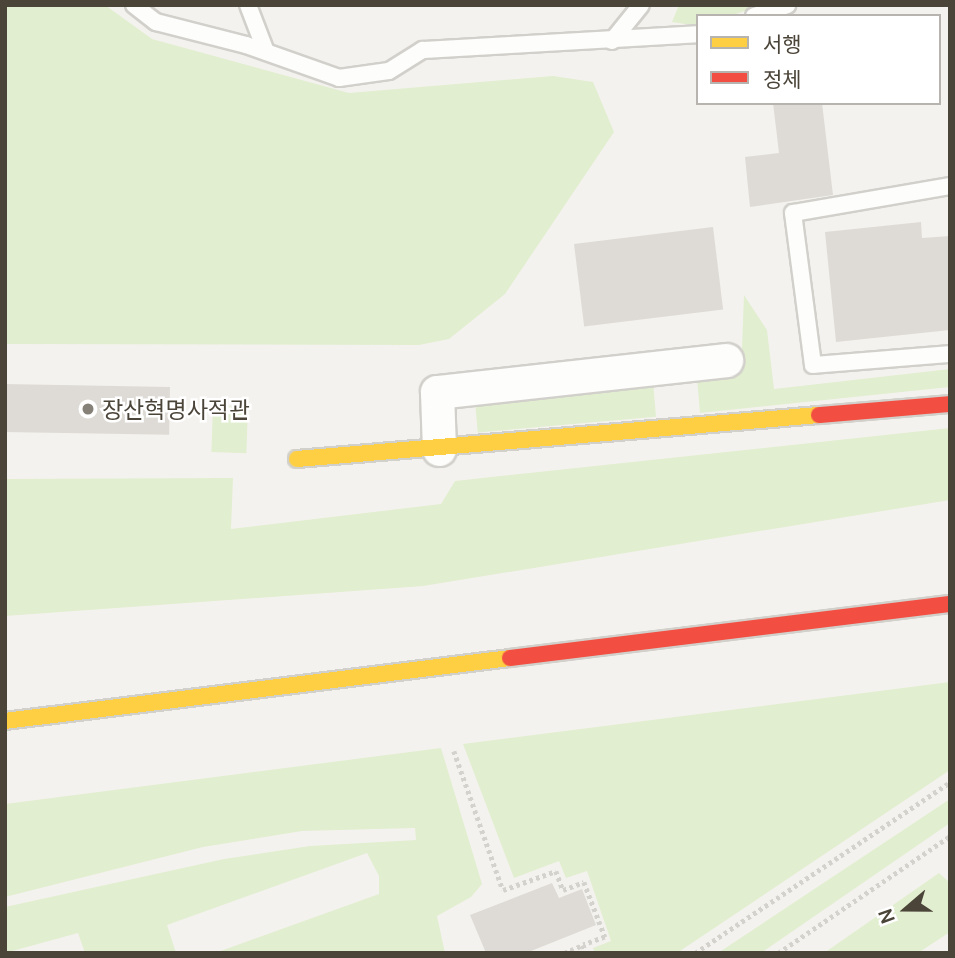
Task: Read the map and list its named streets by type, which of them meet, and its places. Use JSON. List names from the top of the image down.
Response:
{
  "places": ["장산혁명사적관"],
  "legend": ["서행", "정체"],
  "north": "left"
}
